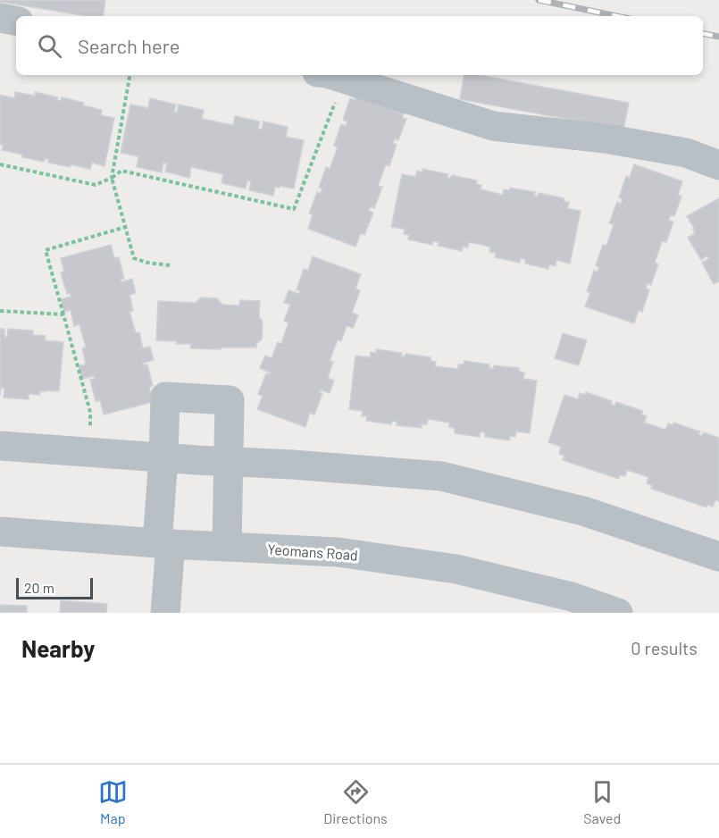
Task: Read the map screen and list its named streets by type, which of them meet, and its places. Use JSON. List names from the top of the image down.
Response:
{
  "streets": {
    "street": ["Yeomans Road"]
  },
  "scale_bar": "20 m",
  "page": {
    "search": "Search here",
    "scale": "20 m",
    "heading": ["Nearby", "0 results"],
    "nav": ["Map", "Directions", "Saved"]
  }
}
